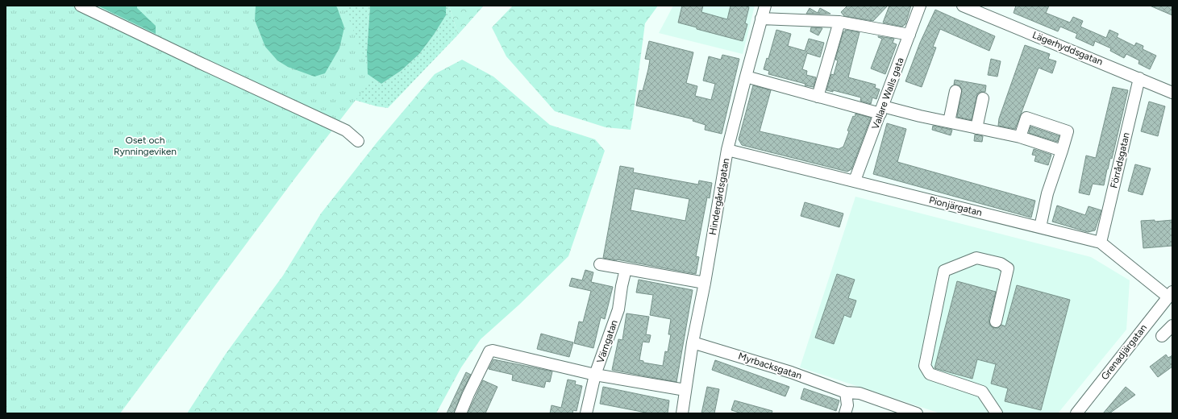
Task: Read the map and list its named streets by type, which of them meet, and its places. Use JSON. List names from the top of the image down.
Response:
{
  "streets": {
    "street": [
      "Lägerhyddsgatan",
      "Vallare Walls gata",
      "Förrådsgatan",
      "Hindergårdsgatan",
      "Pionjärgatan",
      "Värngatan",
      "Grenadjärgatan",
      "Myrbacksgatan"
    ]
  },
  "crossings": [
    ["Lägerhyddsgatan", "Förrådsgatan"],
    ["Vallare Walls gata", "Pionjärgatan"],
    ["Förrådsgatan", "Pionjärgatan"],
    ["Hindergårdsgatan", "Pionjärgatan"],
    ["Hindergårdsgatan", "Myrbacksgatan"],
    ["Pionjärgatan", "Grenadjärgatan"]
  ],
  "parks": ["Oset och Rynningeviken"]
}
